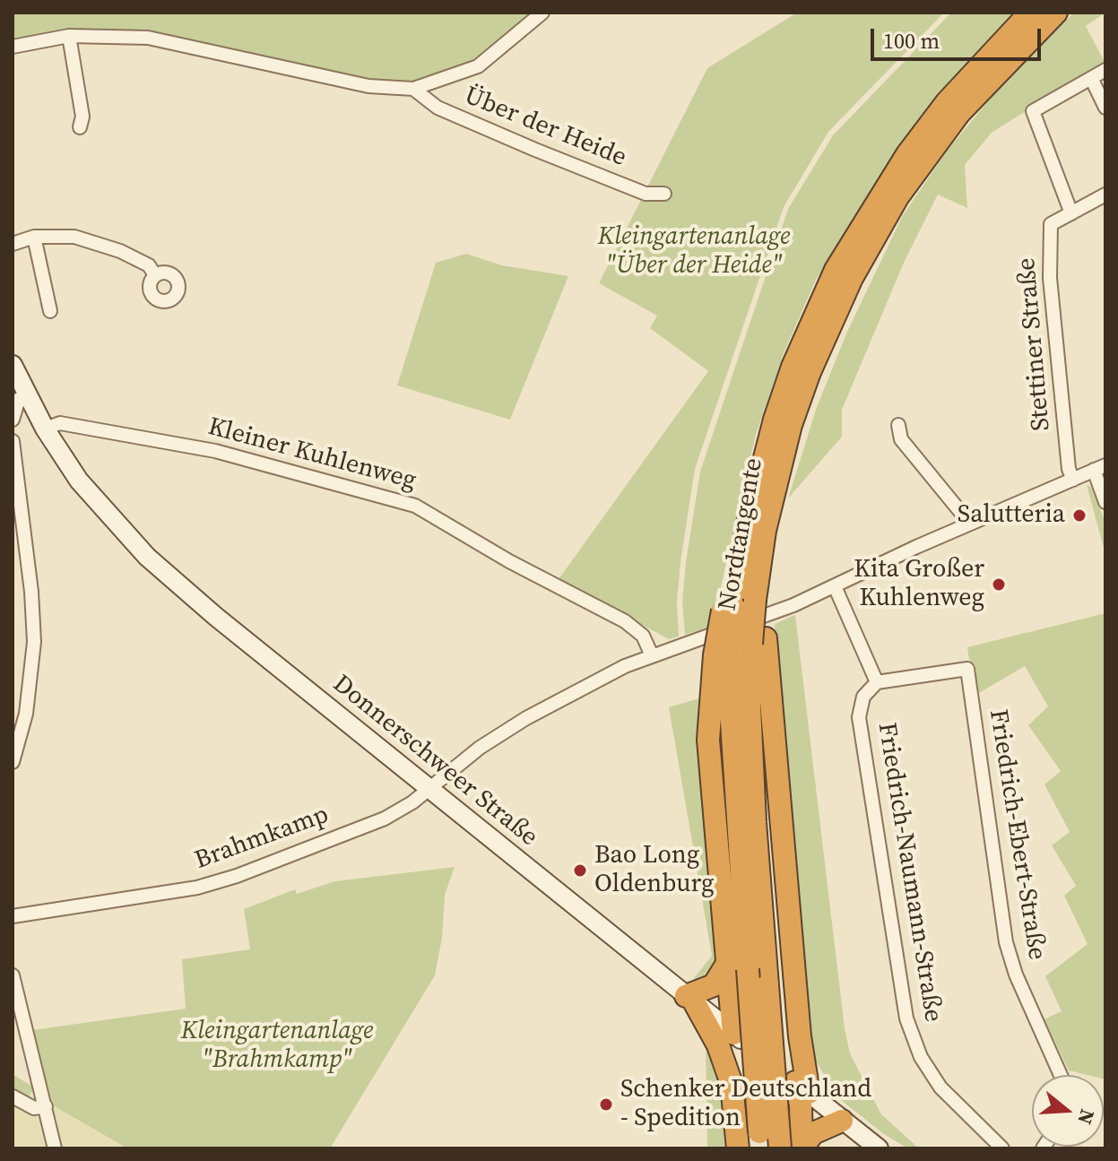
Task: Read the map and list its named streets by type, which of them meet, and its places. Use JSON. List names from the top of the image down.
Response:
{
  "streets": {
    "highway": ["Nordtangente"],
    "main road": ["Donnerschweer Straße"],
    "street": [
      "Über der Heide",
      "Stettiner Straße",
      "Kleiner Kuhlenweg",
      "Friedrich-Ebert-Straße",
      "Brahmkamp",
      "Friedrich-Naumann-Straße"
    ]
  },
  "crossings": [
    ["Stettiner Straße", "Brahmkamp"],
    ["Kleiner Kuhlenweg", "Donnerschweer Straße"],
    ["Kleiner Kuhlenweg", "Brahmkamp"],
    ["Donnerschweer Straße", "Brahmkamp"],
    ["Friedrich-Ebert-Straße", "Friedrich-Naumann-Straße"]
  ],
  "parks": ["Kleingartenanlage \"Über der Heide\"", "Kleingartenanlage \"Brahmkamp\""],
  "places": [
    "Salutteria",
    "Kita Großer Kuhlenweg",
    "Bao Long Oldenburg",
    "Schenker Deutschland - Spedition"
  ],
  "scale_bar": "100 m",
  "north": "right"
}
